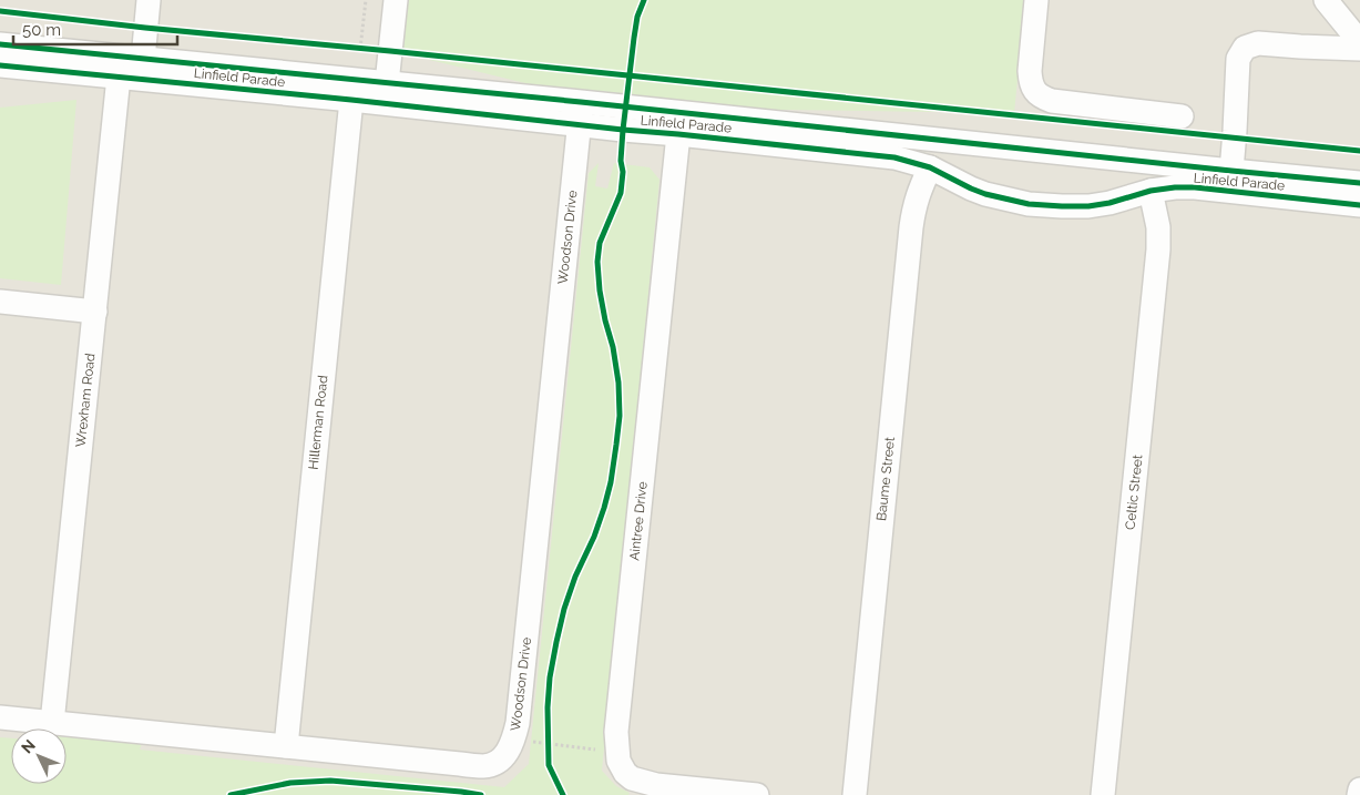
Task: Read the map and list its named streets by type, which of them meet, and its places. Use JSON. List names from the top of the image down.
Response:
{
  "streets": {
    "street": [
      "Linfield Parade",
      "Woodson Drive",
      "Wrexham Road",
      "Hillerman Road",
      "Baume Street",
      "Celtic Street",
      "Aintree Drive"
    ]
  },
  "crossings": [
    ["Linfield Parade", "Woodson Drive"],
    ["Linfield Parade", "Wrexham Road"],
    ["Linfield Parade", "Hillerman Road"],
    ["Linfield Parade", "Baume Street"],
    ["Linfield Parade", "Celtic Street"],
    ["Linfield Parade", "Aintree Drive"],
    ["Woodson Drive", "Wrexham Road"],
    ["Woodson Drive", "Hillerman Road"]
  ],
  "scale_bar": "50 m",
  "north": "top left"
}
